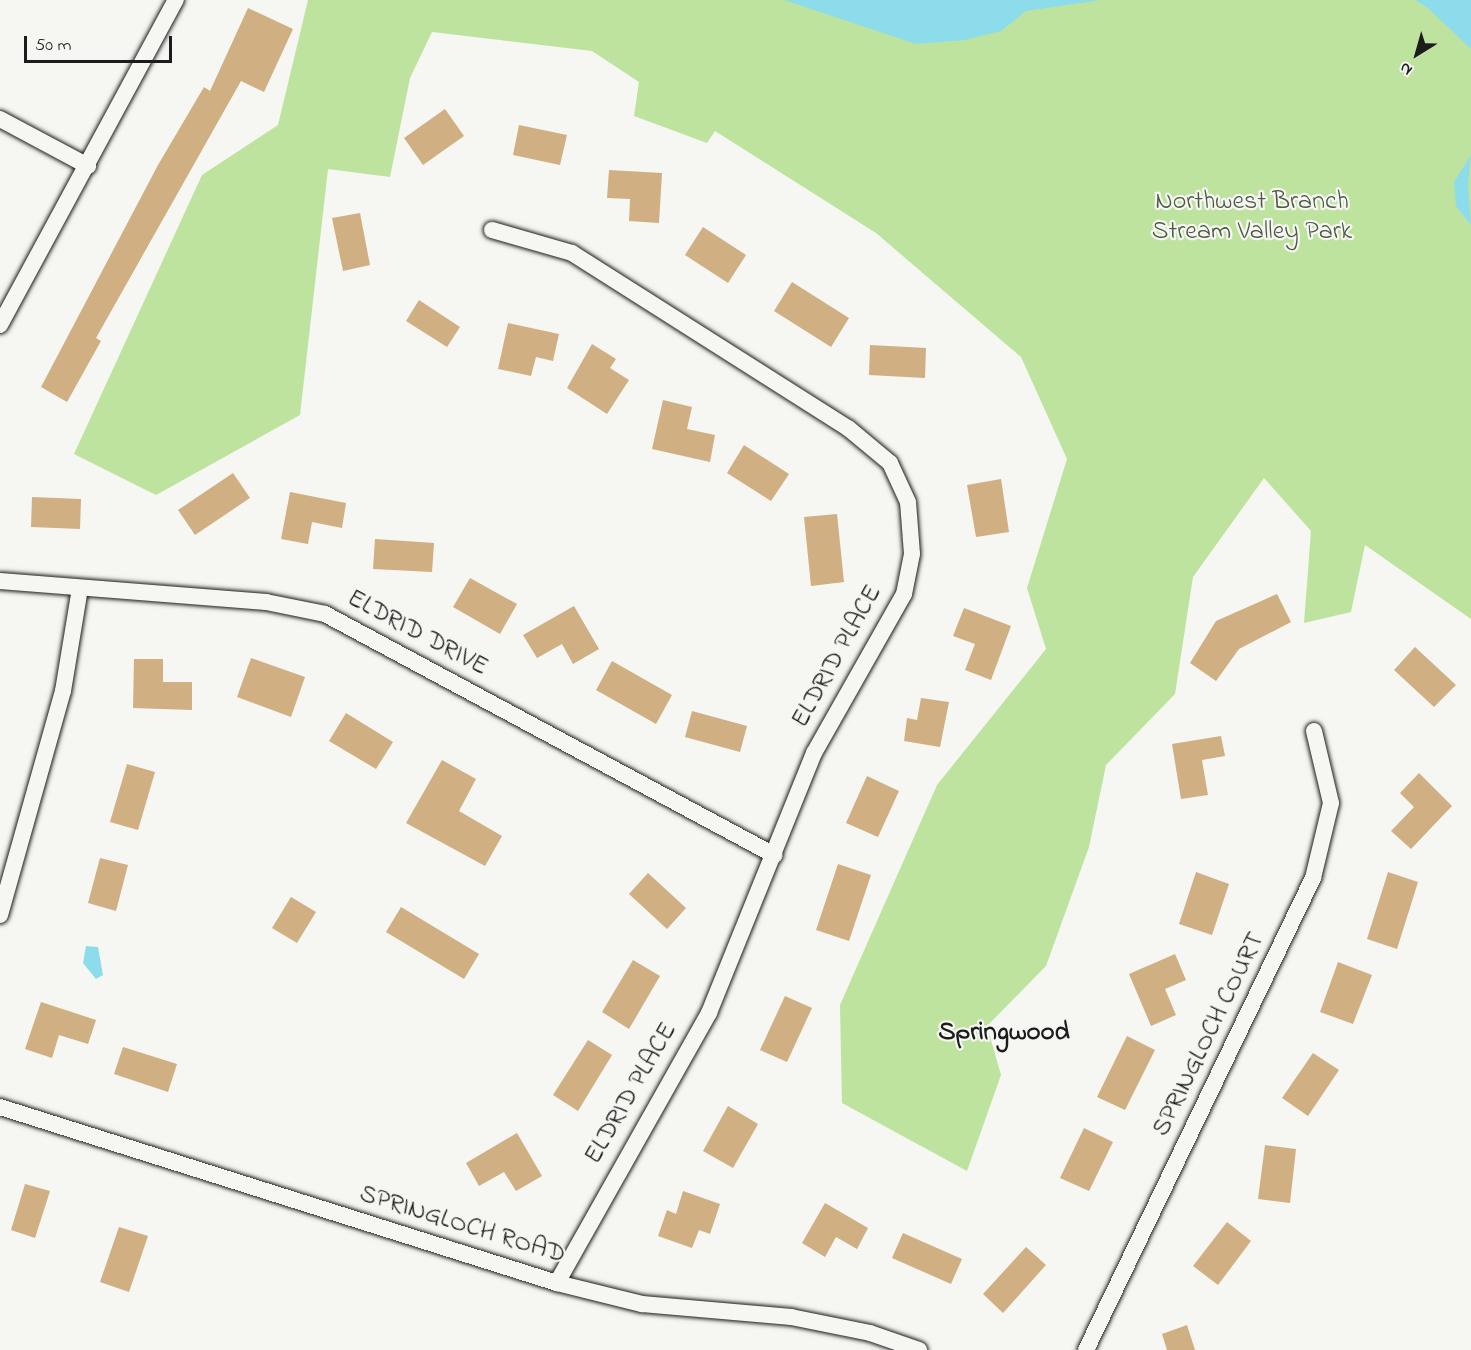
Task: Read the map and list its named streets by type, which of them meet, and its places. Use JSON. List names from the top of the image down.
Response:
{
  "streets": {
    "street": [
      "ELDRID DRIVE",
      "ELDRID PLACE",
      "SPRINGLOCH COURT",
      "SPRINGLOCH ROAD"
    ]
  },
  "crossings": [
    ["ELDRID DRIVE", "ELDRID PLACE"],
    ["ELDRID PLACE", "SPRINGLOCH ROAD"]
  ],
  "districts": ["Springwood"],
  "parks": ["Northwest Branch Stream Valley Park"],
  "scale_bar": "50 m",
  "north": "bottom left"
}
